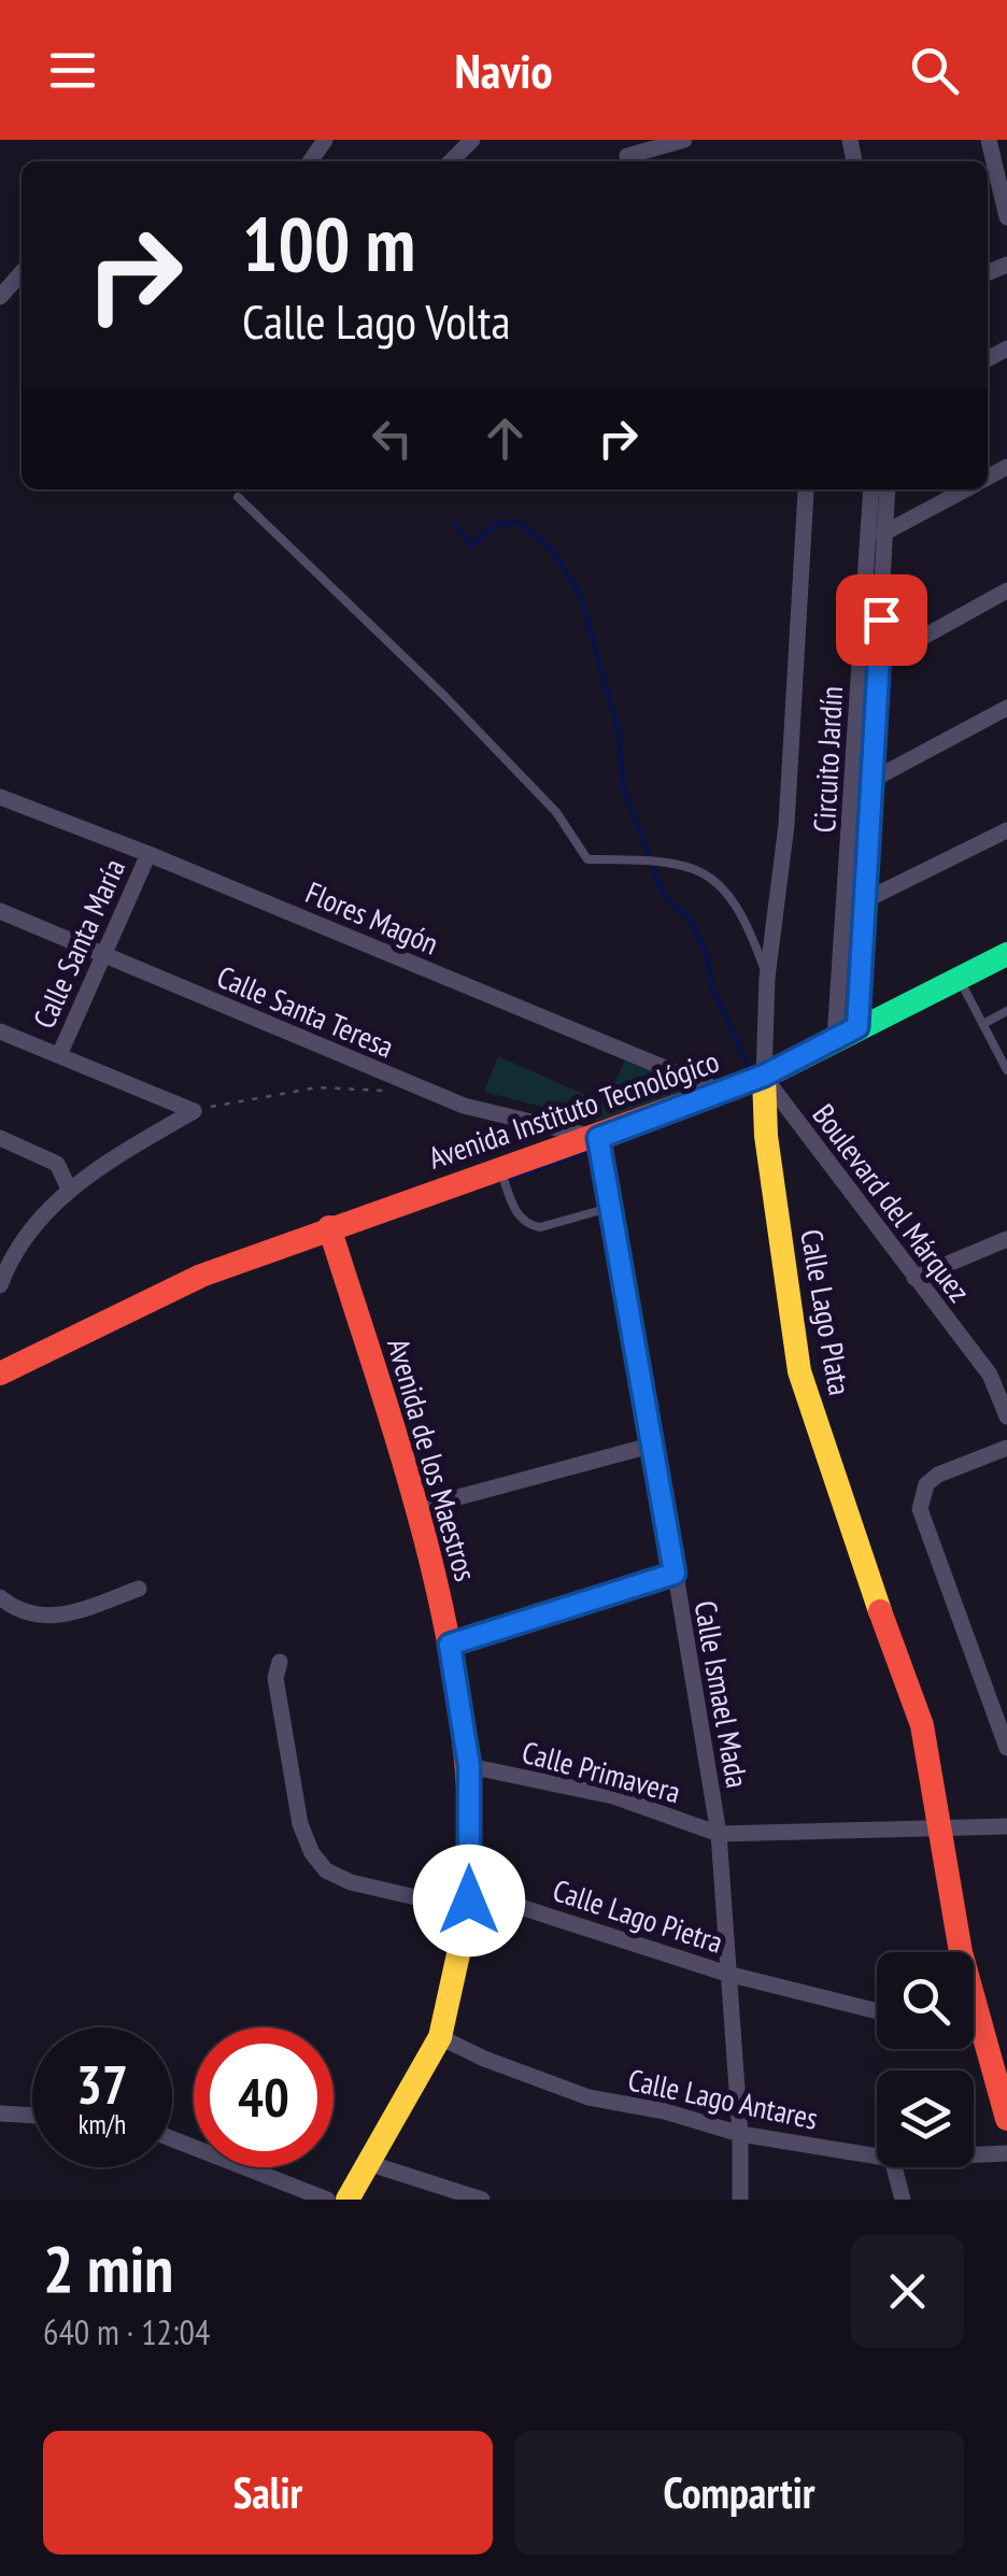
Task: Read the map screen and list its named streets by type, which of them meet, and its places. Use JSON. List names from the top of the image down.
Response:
{
  "streets": {
    "street": [
      "Circuito Jardín",
      "Flores Magón",
      "Calle Santa María",
      "Calle Santa Teresa",
      "Avenida Instituto Tecnológico",
      "Boulevard del Márquez",
      "Calle Lago Plata",
      "Avenida de los Maestros",
      "Calle Ismael Mada",
      "Calle Primavera",
      "Calle Lago Pietra",
      "Calle Lago Antares"
    ]
  },
  "crossings": [
    ["Circuito Jardín", "Avenida Instituto Tecnológico"],
    ["Flores Magón", "Calle Santa María"],
    ["Flores Magón", "Avenida Instituto Tecnológico"],
    ["Calle Santa María", "Calle Santa Teresa"],
    ["Calle Santa Teresa", "Avenida Instituto Tecnológico"],
    ["Calle Santa Teresa", "Calle Ismael Mada"],
    ["Avenida Instituto Tecnológico", "Boulevard del Márquez"],
    ["Avenida Instituto Tecnológico", "Calle Lago Plata"],
    ["Avenida Instituto Tecnológico", "Avenida de los Maestros"],
    ["Avenida Instituto Tecnológico", "Calle Ismael Mada"],
    ["Boulevard del Márquez", "Calle Lago Plata"],
    ["Avenida de los Maestros", "Calle Primavera"],
    ["Avenida de los Maestros", "Calle Lago Pietra"],
    ["Avenida de los Maestros", "Calle Lago Antares"],
    ["Calle Ismael Mada", "Calle Primavera"],
    ["Calle Ismael Mada", "Calle Lago Pietra"],
    ["Calle Ismael Mada", "Calle Lago Antares"]
  ],
  "page": {
    "header": "Navio",
    "turn": ["100 m", "Calle Lago Volta"],
    "speed": "37 km/h",
    "limit": "40",
    "heading": ["2 min", "640 m · 12:04"],
    "buttons": ["Salir", "Compartir"]
  }
}
